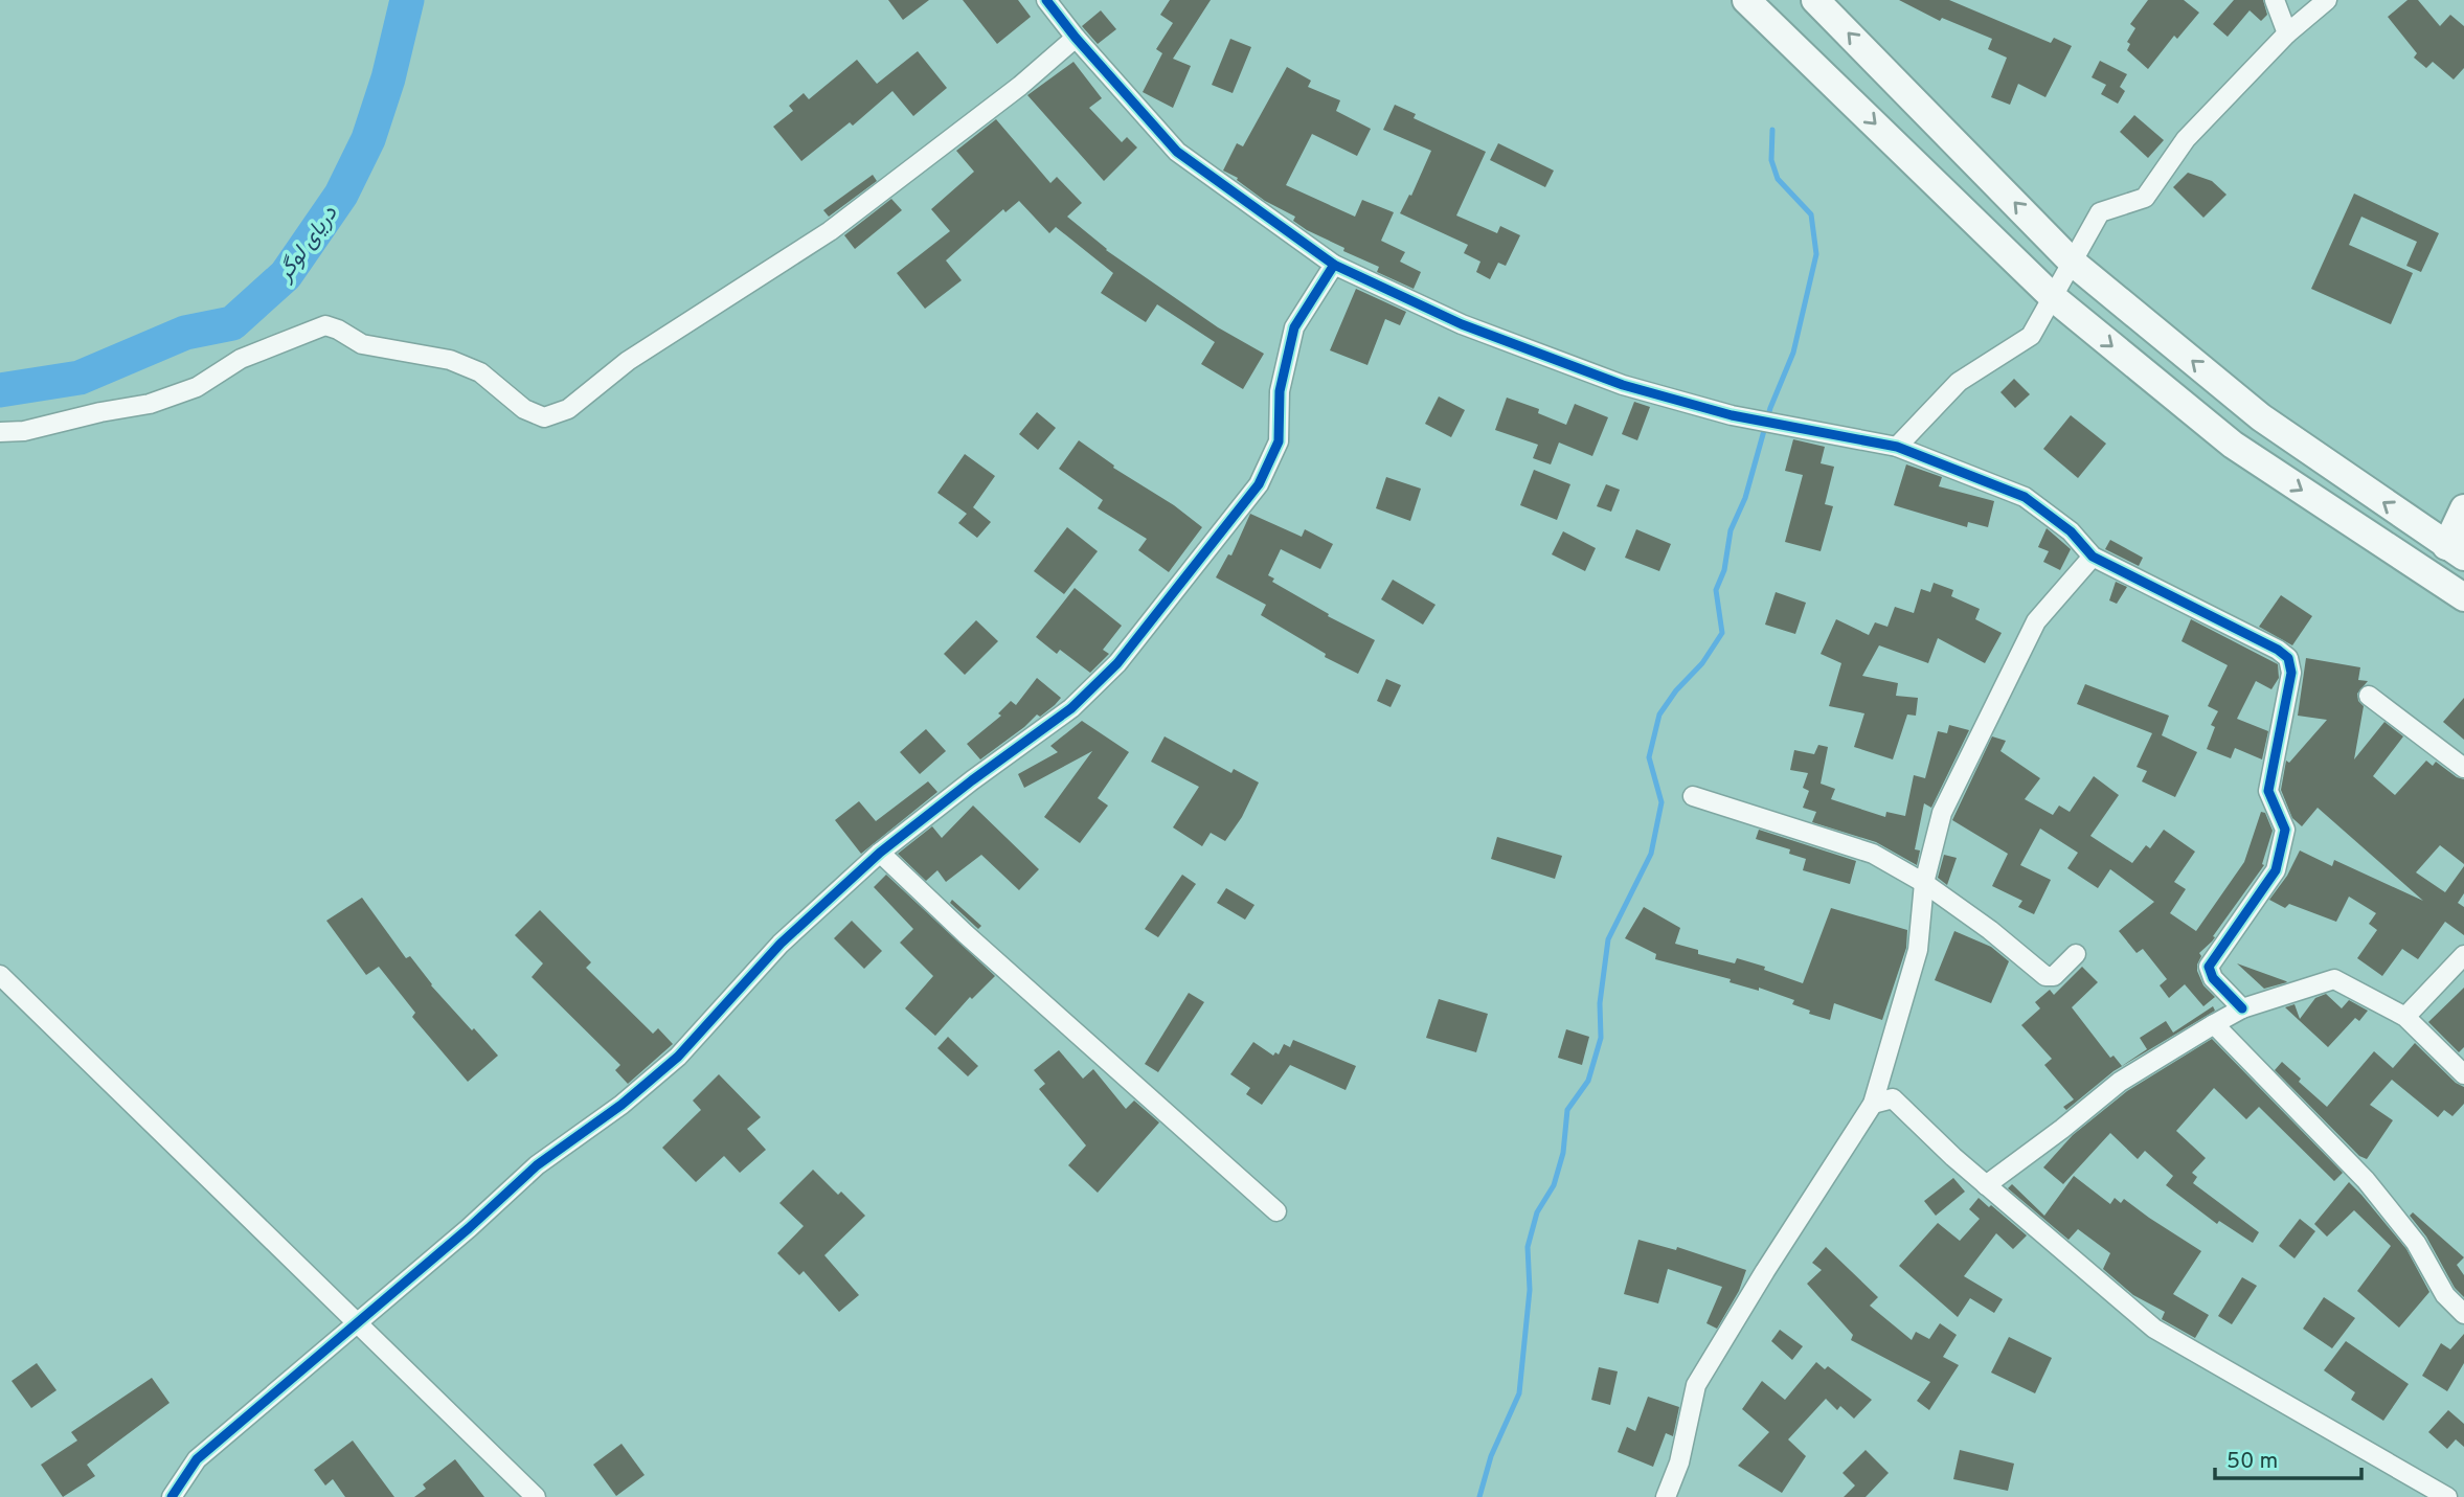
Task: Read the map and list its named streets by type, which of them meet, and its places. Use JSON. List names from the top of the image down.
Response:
{
  "water": ["دریای لوگر"],
  "scale_bar": "50 m"
}
